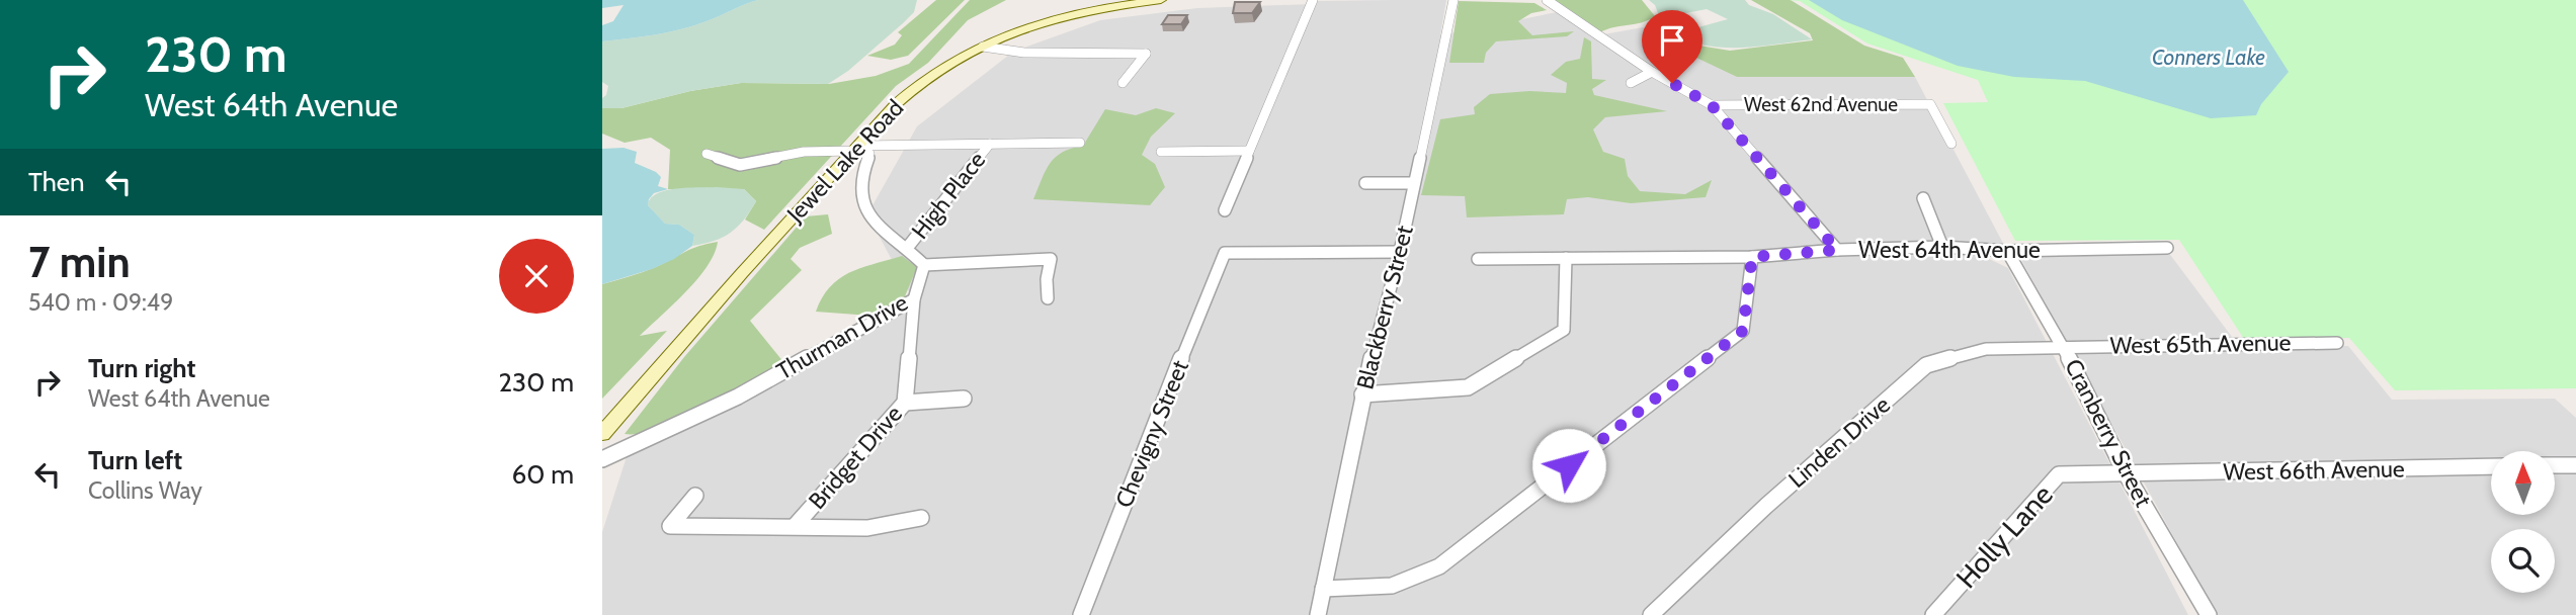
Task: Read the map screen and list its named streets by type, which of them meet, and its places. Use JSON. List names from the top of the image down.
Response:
{
  "streets": {
    "main road": ["Jewel Lake Road"],
    "street": [
      "West 62nd Avenue",
      "High Place",
      "West 64th Avenue",
      "Blackberry Street",
      "Thurman Drive",
      "West 65th Avenue",
      "Cranberry Street",
      "Chevigny Street",
      "Linden Drive",
      "Bridget Drive",
      "West 66th Avenue",
      "Holly Lane"
    ]
  },
  "crossings": [
    ["Jewel Lake Road", "Thurman Drive"],
    ["High Place", "Thurman Drive"],
    ["West 64th Avenue", "Cranberry Street"],
    ["Blackberry Street", "Chevigny Street"],
    ["Thurman Drive", "Bridget Drive"],
    ["West 65th Avenue", "Cranberry Street"],
    ["West 65th Avenue", "Linden Drive"],
    ["Cranberry Street", "Linden Drive"],
    ["Cranberry Street", "West 66th Avenue"],
    ["Cranberry Street", "Holly Lane"],
    ["West 66th Avenue", "Holly Lane"]
  ],
  "water": ["Conners Lake"],
  "north": "top",
  "page": {
    "turn": ["230 m", "West 64th Avenue"],
    "then": "Then",
    "heading": ["7 min", "540 m · 09:49"],
    "list": [
      {
        "name": "Turn right",
        "note": "West 64th Avenue",
        "value": "230 m"
      },
      {
        "name": "Turn left",
        "note": "Collins Way",
        "value": "60 m"
      }
    ]
  }
}
